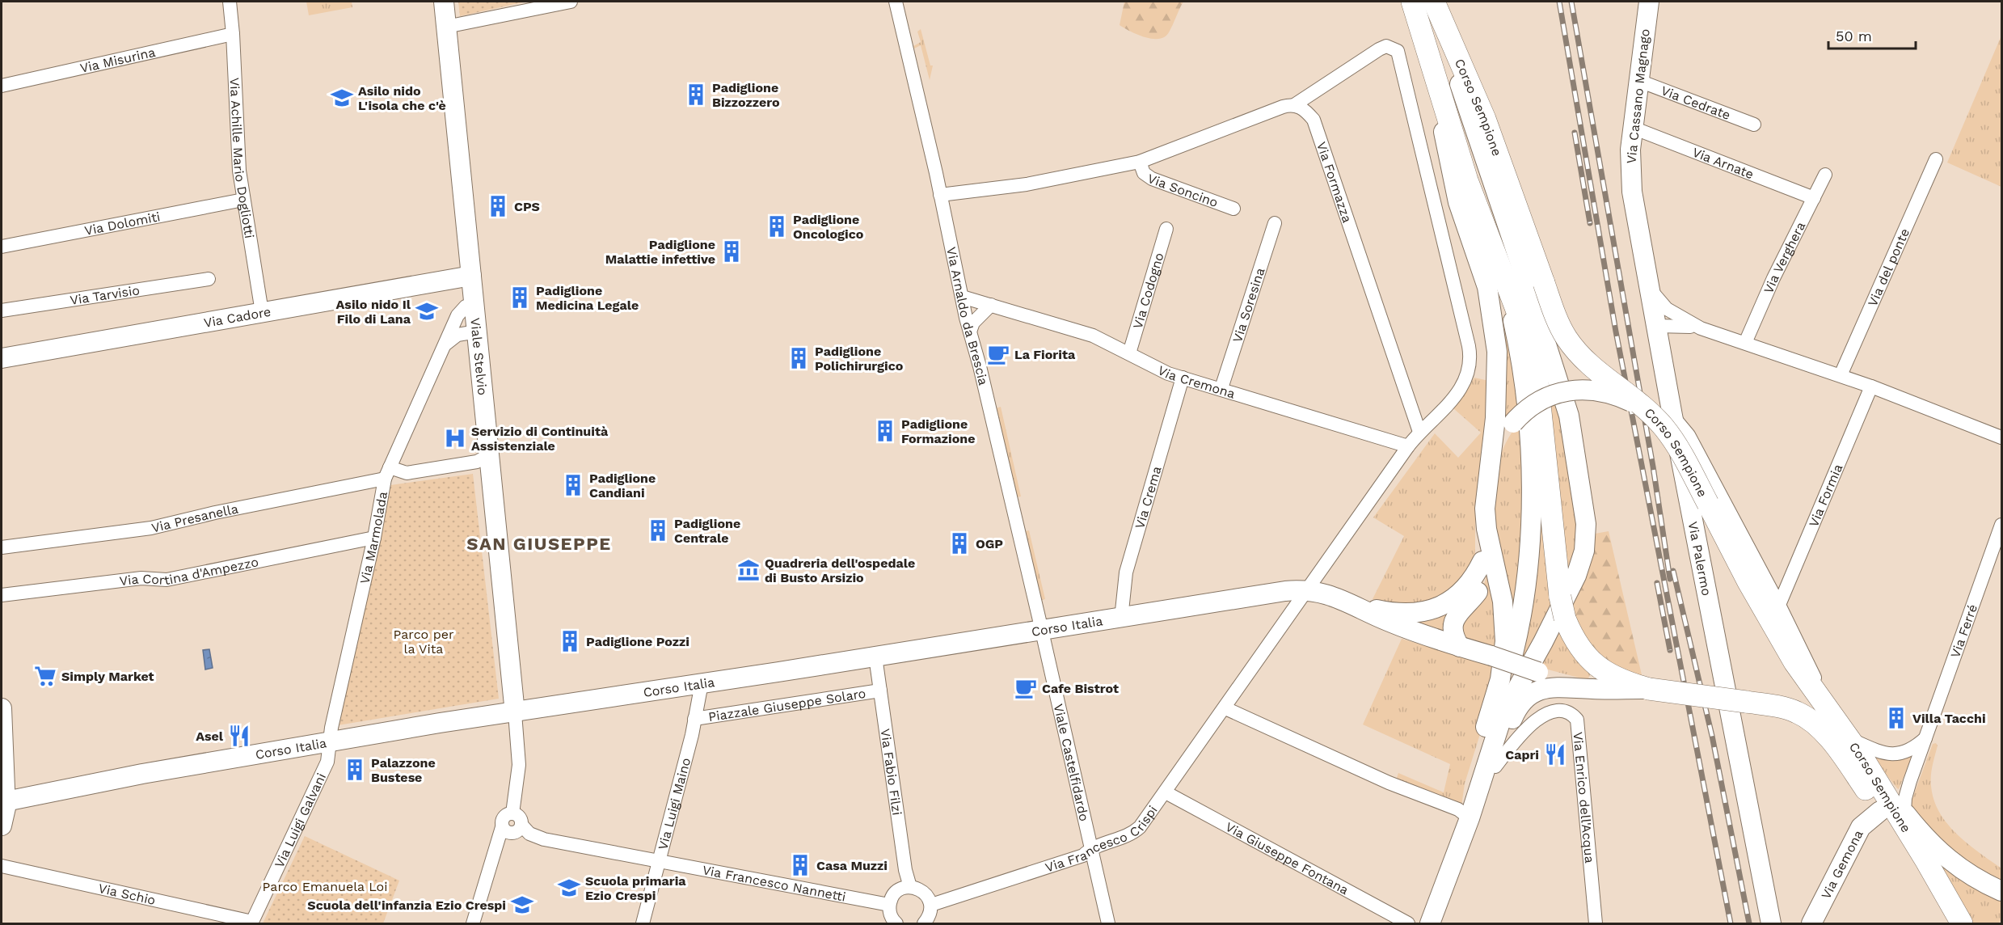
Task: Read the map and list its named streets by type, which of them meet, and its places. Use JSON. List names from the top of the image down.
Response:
{
  "streets": {
    "main road": ["Corso Sempione"],
    "street": [
      "Via Misurina",
      "Via Cassano Magnago",
      "Via Cedrate",
      "Via Achille Mario Dogliotti",
      "Via Arnate",
      "Via Formazza",
      "Via Soncino",
      "Via Dolomiti",
      "Via Verghera",
      "Via del ponte",
      "Via Codogno",
      "Via Tarvisio",
      "Via Soresina",
      "Via Arnaldo da Brescia",
      "Via Cadore",
      "Viale Stelvio",
      "Via Cremona",
      "Via Formia",
      "Via Crema",
      "Via Presanella",
      "Via Marmolada",
      "Via Palermo",
      "Via Cortina d'Ampezzo",
      "Corso Italia",
      "Via Ferré",
      "Piazzale Giuseppe Solaro",
      "Viale Castelfidardo",
      "Via Fabio Filzi",
      "Via Enrico dell'Acqua",
      "Via Luigi Maino",
      "Via Luigi Galvani",
      "Via Francesco Crispi",
      "Via Giuseppe Fontana",
      "Via Gemona",
      "Via Francesco Nannetti",
      "Via Schio"
    ]
  },
  "crossings": [
    ["Via Misurina", "Via Achille Mario Dogliotti"],
    ["Via Cassano Magnago", "Via Cedrate"],
    ["Via Cassano Magnago", "Via Arnate"],
    ["Via Cassano Magnago", "Via Palermo"],
    ["Corso Sempione", "Via Gemona"],
    ["Via Achille Mario Dogliotti", "Via Dolomiti"],
    ["Via Achille Mario Dogliotti", "Via Cadore"],
    ["Via Arnate", "Via Verghera"],
    ["Via Codogno", "Via Cremona"],
    ["Via Soresina", "Via Cremona"],
    ["Via Arnaldo da Brescia", "Via Cremona"],
    ["Via Arnaldo da Brescia", "Corso Italia"],
    ["Via Arnaldo da Brescia", "Viale Castelfidardo"],
    ["Via Cadore", "Viale Stelvio"],
    ["Viale Stelvio", "Via Presanella"],
    ["Viale Stelvio", "Via Marmolada"],
    ["Viale Stelvio", "Corso Italia"],
    ["Via Cremona", "Via Crema"],
    ["Via Crema", "Corso Italia"],
    ["Via Presanella", "Via Marmolada"],
    ["Via Marmolada", "Via Cortina d'Ampezzo"],
    ["Via Marmolada", "Corso Italia"],
    ["Via Marmolada", "Via Luigi Galvani"],
    ["Corso Italia", "Viale Castelfidardo"],
    ["Corso Italia", "Via Fabio Filzi"],
    ["Corso Italia", "Via Luigi Maino"],
    ["Corso Italia", "Via Luigi Galvani"],
    ["Corso Italia", "Via Francesco Crispi"],
    ["Piazzale Giuseppe Solaro", "Via Fabio Filzi"],
    ["Piazzale Giuseppe Solaro", "Via Luigi Maino"],
    ["Viale Castelfidardo", "Via Francesco Crispi"],
    ["Via Luigi Maino", "Via Francesco Nannetti"],
    ["Via Luigi Galvani", "Via Schio"],
    ["Via Francesco Crispi", "Via Giuseppe Fontana"]
  ],
  "districts": ["SAN GIUSEPPE"],
  "parks": ["Parco per la Vita", "Parco Emanuela Loi"],
  "places": {
    "building": [
      "Padiglione Bizzozzero",
      "CPS",
      "Padiglione Oncologico",
      "Padiglione Malattie infettive",
      "Padiglione Medicina Legale",
      "Padiglione Polichirurgico",
      "Padiglione Formazione",
      "Padiglione Candiani",
      "Padiglione Centrale",
      "OGP",
      "Padiglione Pozzi",
      "Villa Tacchi",
      "Palazzone Bustese",
      "Casa Muzzi"
    ],
    "school or university": [
      "Asilo nido L'isola che c'è",
      "Asilo nido Il Filo di Lana",
      "Scuola primaria Ezio Crespi",
      "Scuola dell'infanzia Ezio Crespi"
    ],
    "cafe": ["La Fiorita", "Cafe Bistrot"],
    "hospital": ["Servizio di Continuità Assistenziale"],
    "museum": ["Quadreria dell'ospedale di Busto Arsizio"],
    "supermarket": ["Simply Market"],
    "restaurant": ["Asel", "Capri"]
  },
  "scale_bar": "50 m"
}
